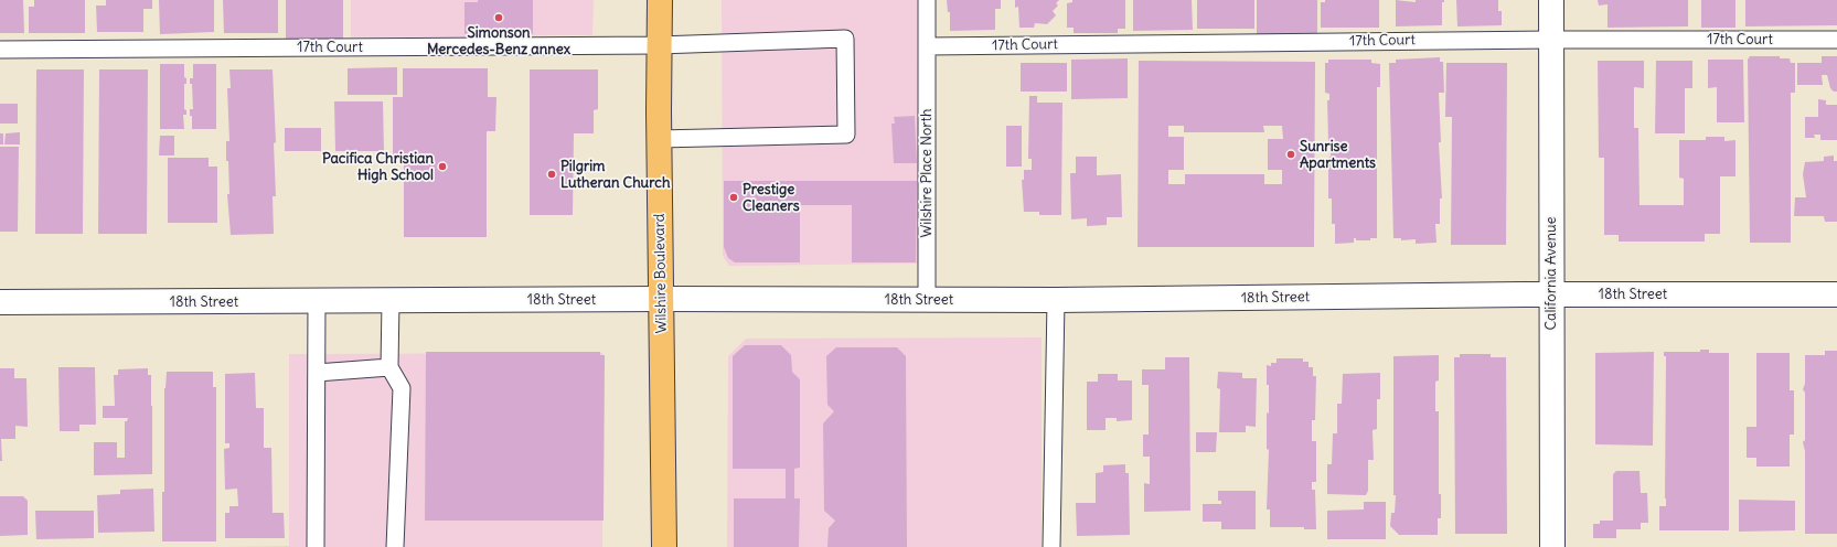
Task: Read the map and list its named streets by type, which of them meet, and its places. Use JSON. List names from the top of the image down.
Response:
{
  "streets": {
    "main road": ["Wilshire Boulevard"],
    "street": ["California Avenue", "18th Street"],
    "lane": ["17th Court", "Wilshire Place North"]
  },
  "crossings": [
    ["17th Court", "Wilshire Place North"],
    ["17th Court", "Wilshire Boulevard"],
    ["17th Court", "California Avenue"],
    ["Wilshire Place North", "18th Street"],
    ["Wilshire Boulevard", "18th Street"],
    ["California Avenue", "18th Street"]
  ],
  "places": [
    "Simonson Mercedes-Benz annex",
    "Sunrise Apartments",
    "Pacifica Christian High School",
    "Pilgrim Lutheran Church",
    "Prestige Cleaners"
  ]
}
